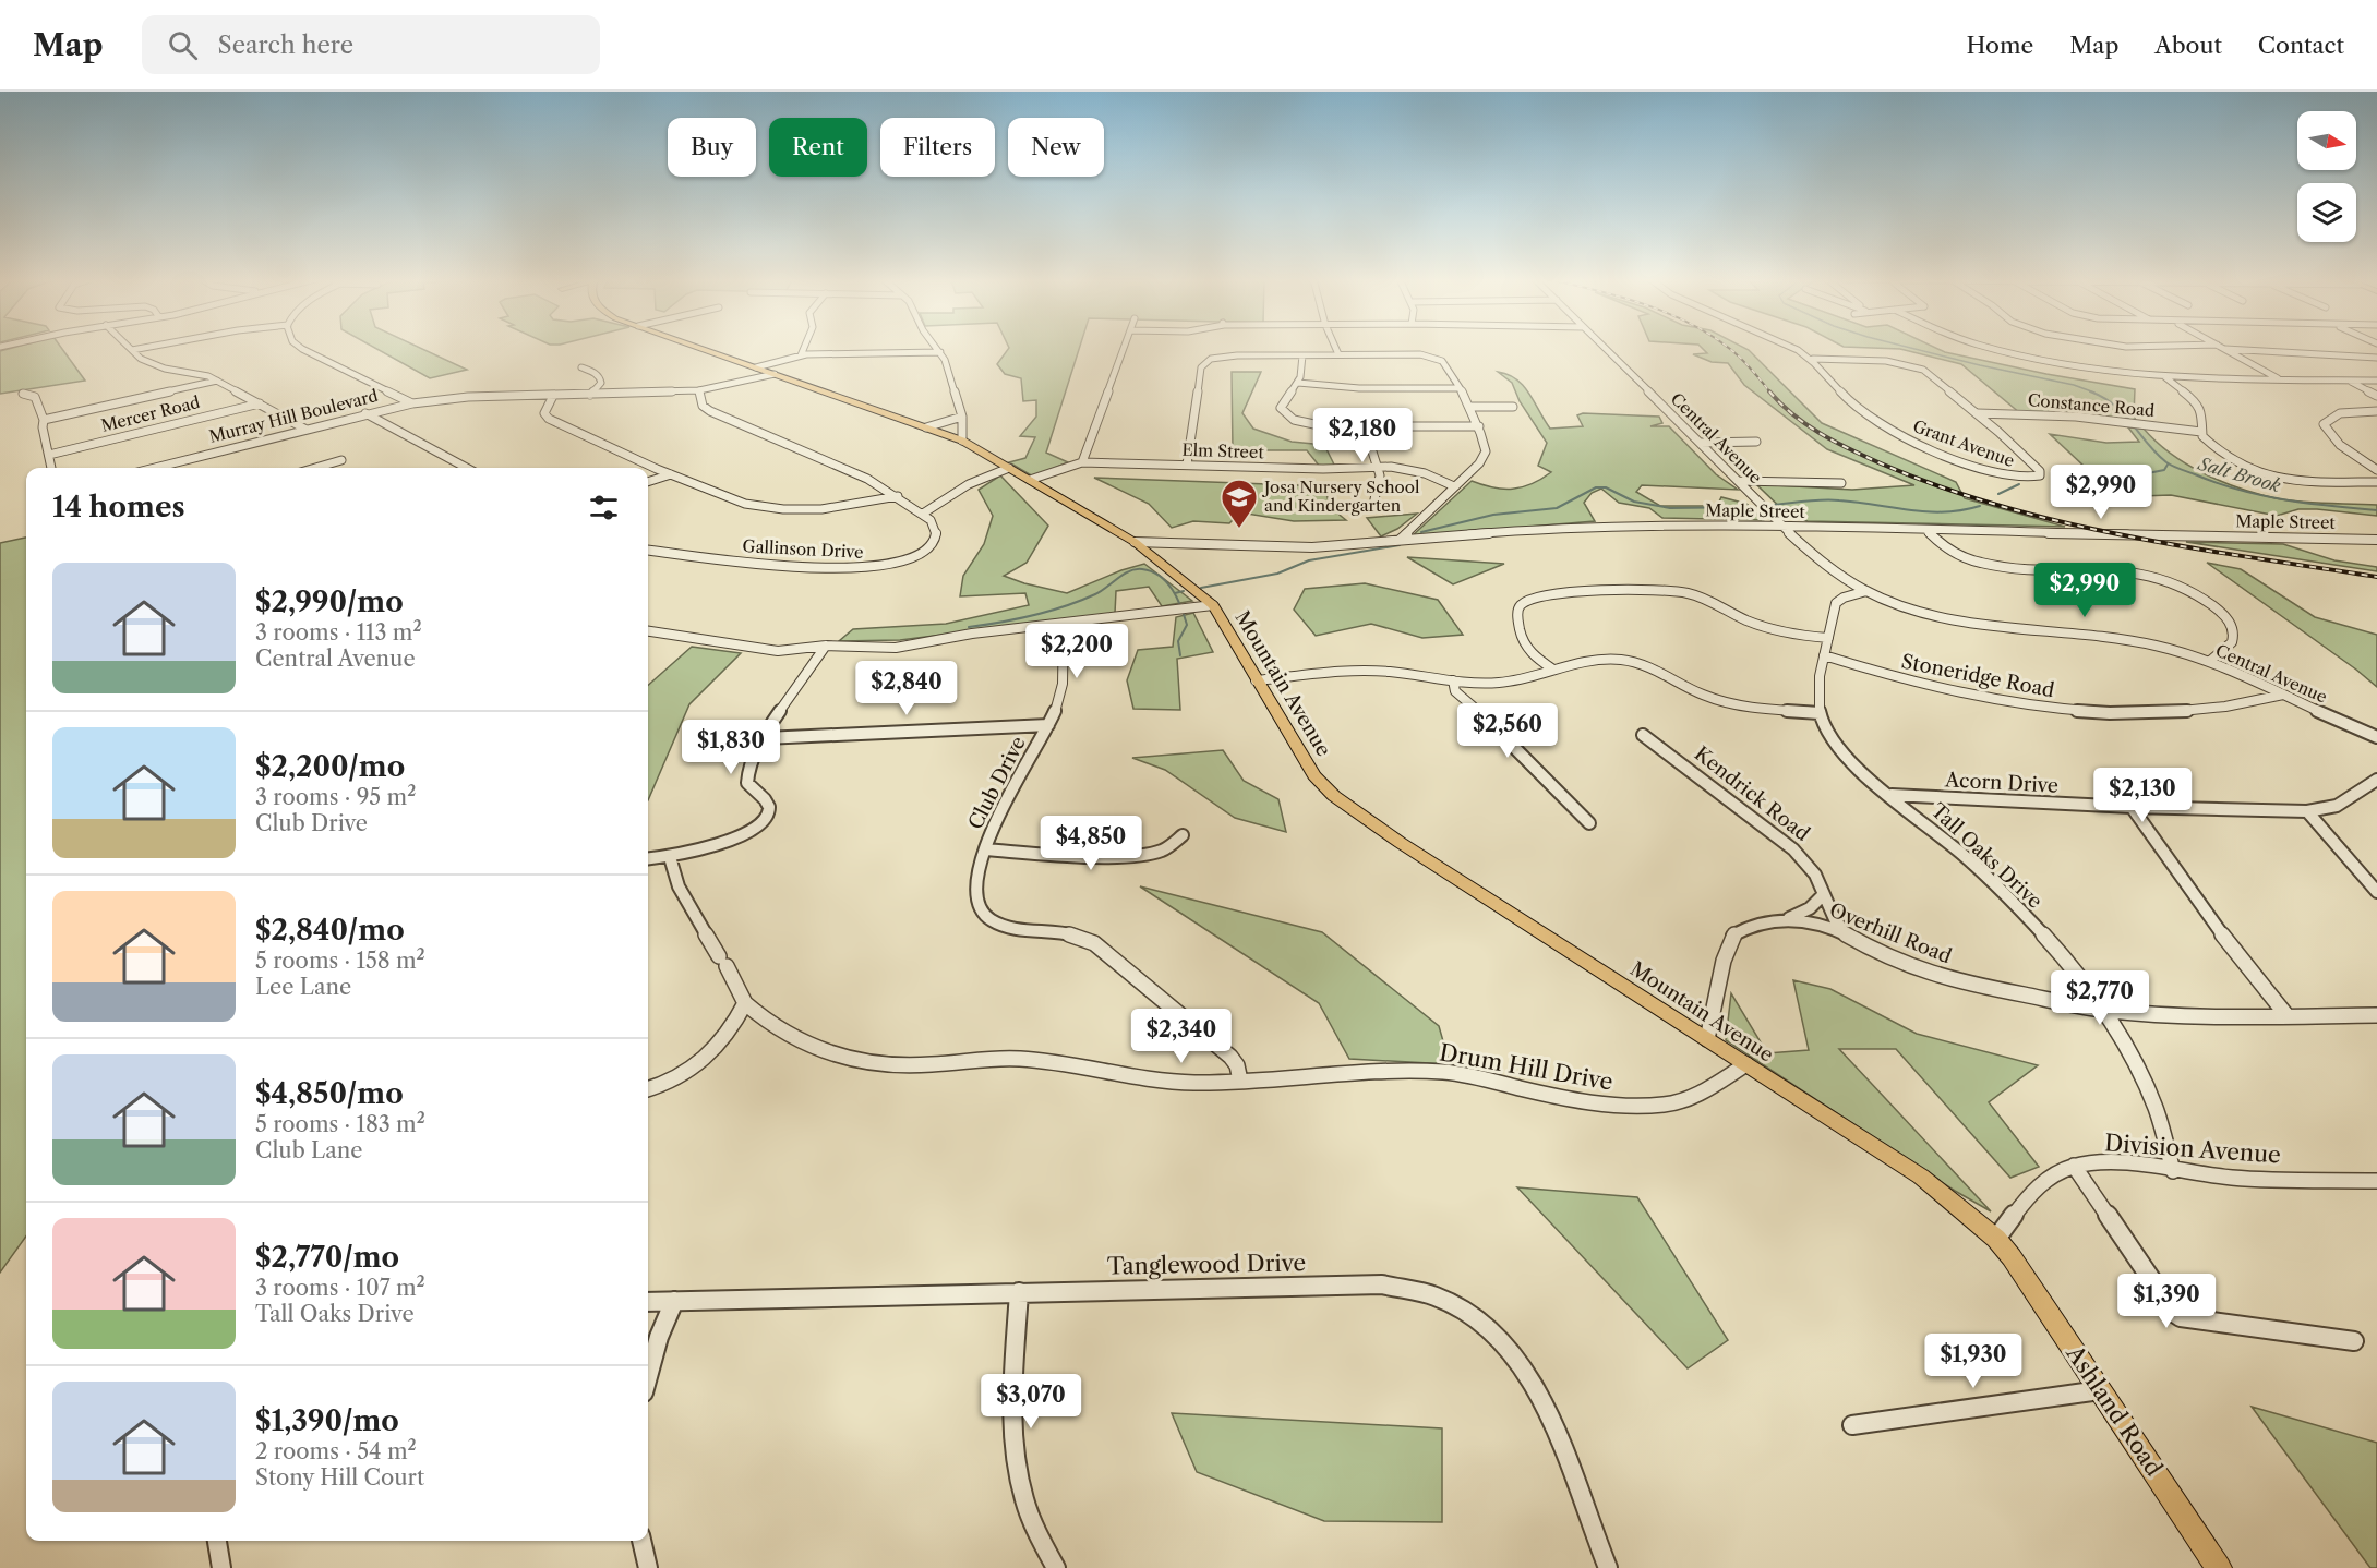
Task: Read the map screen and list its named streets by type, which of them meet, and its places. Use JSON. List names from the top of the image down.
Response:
{
  "streets": {
    "main road": ["Mountain Avenue", "Ashland Road"],
    "street": [
      "Constance Road",
      "Mercer Road",
      "Murray Hill Boulevard",
      "Central Avenue",
      "Grant Avenue",
      "Elm Street",
      "Maple Street",
      "Gallinson Drive",
      "Stoneridge Road",
      "Club Drive",
      "Acorn Drive",
      "Kendrick Road",
      "Tall Oaks Drive",
      "Overhill Road",
      "Drum Hill Drive",
      "Division Avenue",
      "Tanglewood Drive"
    ]
  },
  "crossings": [
    ["Constance Road", "Grant Avenue"],
    ["Murray Hill Boulevard", "Mountain Avenue"],
    ["Central Avenue", "Maple Street"],
    ["Central Avenue", "Stoneridge Road"],
    ["Central Avenue", "Tall Oaks Drive"],
    ["Elm Street", "Mountain Avenue"],
    ["Maple Street", "Mountain Avenue"],
    ["Stoneridge Road", "Tall Oaks Drive"],
    ["Mountain Avenue", "Overhill Road"],
    ["Mountain Avenue", "Drum Hill Drive"],
    ["Mountain Avenue", "Ashland Road"],
    ["Club Drive", "Drum Hill Drive"],
    ["Acorn Drive", "Tall Oaks Drive"],
    ["Kendrick Road", "Overhill Road"],
    ["Tall Oaks Drive", "Overhill Road"],
    ["Tall Oaks Drive", "Division Avenue"],
    ["Division Avenue", "Ashland Road"]
  ],
  "water": ["Salt Brook"],
  "places": {
    "school or university": ["Josa Nursery School and Kindergarten"]
  },
  "north": "right",
  "page": {
    "header": "Map",
    "search": "Search here",
    "nav": [
      "Home",
      "Map",
      "About",
      "Contact"
    ],
    "chip": [
      "Buy",
      "Rent",
      "Filters",
      "New"
    ],
    "price": [
      "$2,180",
      "$2,990",
      "$2,990",
      "$2,200",
      "$2,840",
      "$2,560",
      "$1,830",
      "$2,130",
      "$4,850",
      "$2,770",
      "$2,340",
      "$1,390",
      "$1,930",
      "$3,070"
    ],
    "heading": "14 homes",
    "list": [
      {
        "name": "$2,990/mo",
        "note": "3 rooms · 113 m² · Central Avenue"
      },
      {
        "name": "$2,200/mo",
        "note": "3 rooms · 95 m² · Club Drive"
      },
      {
        "name": "$2,840/mo",
        "note": "5 rooms · 158 m² · Lee Lane"
      },
      {
        "name": "$4,850/mo",
        "note": "5 rooms · 183 m² · Club Lane"
      },
      {
        "name": "$2,770/mo",
        "note": "3 rooms · 107 m² · Tall Oaks Drive"
      },
      {
        "name": "$1,390/mo",
        "note": "2 rooms · 54 m² · Stony Hill Court"
      }
    ]
  }
}
